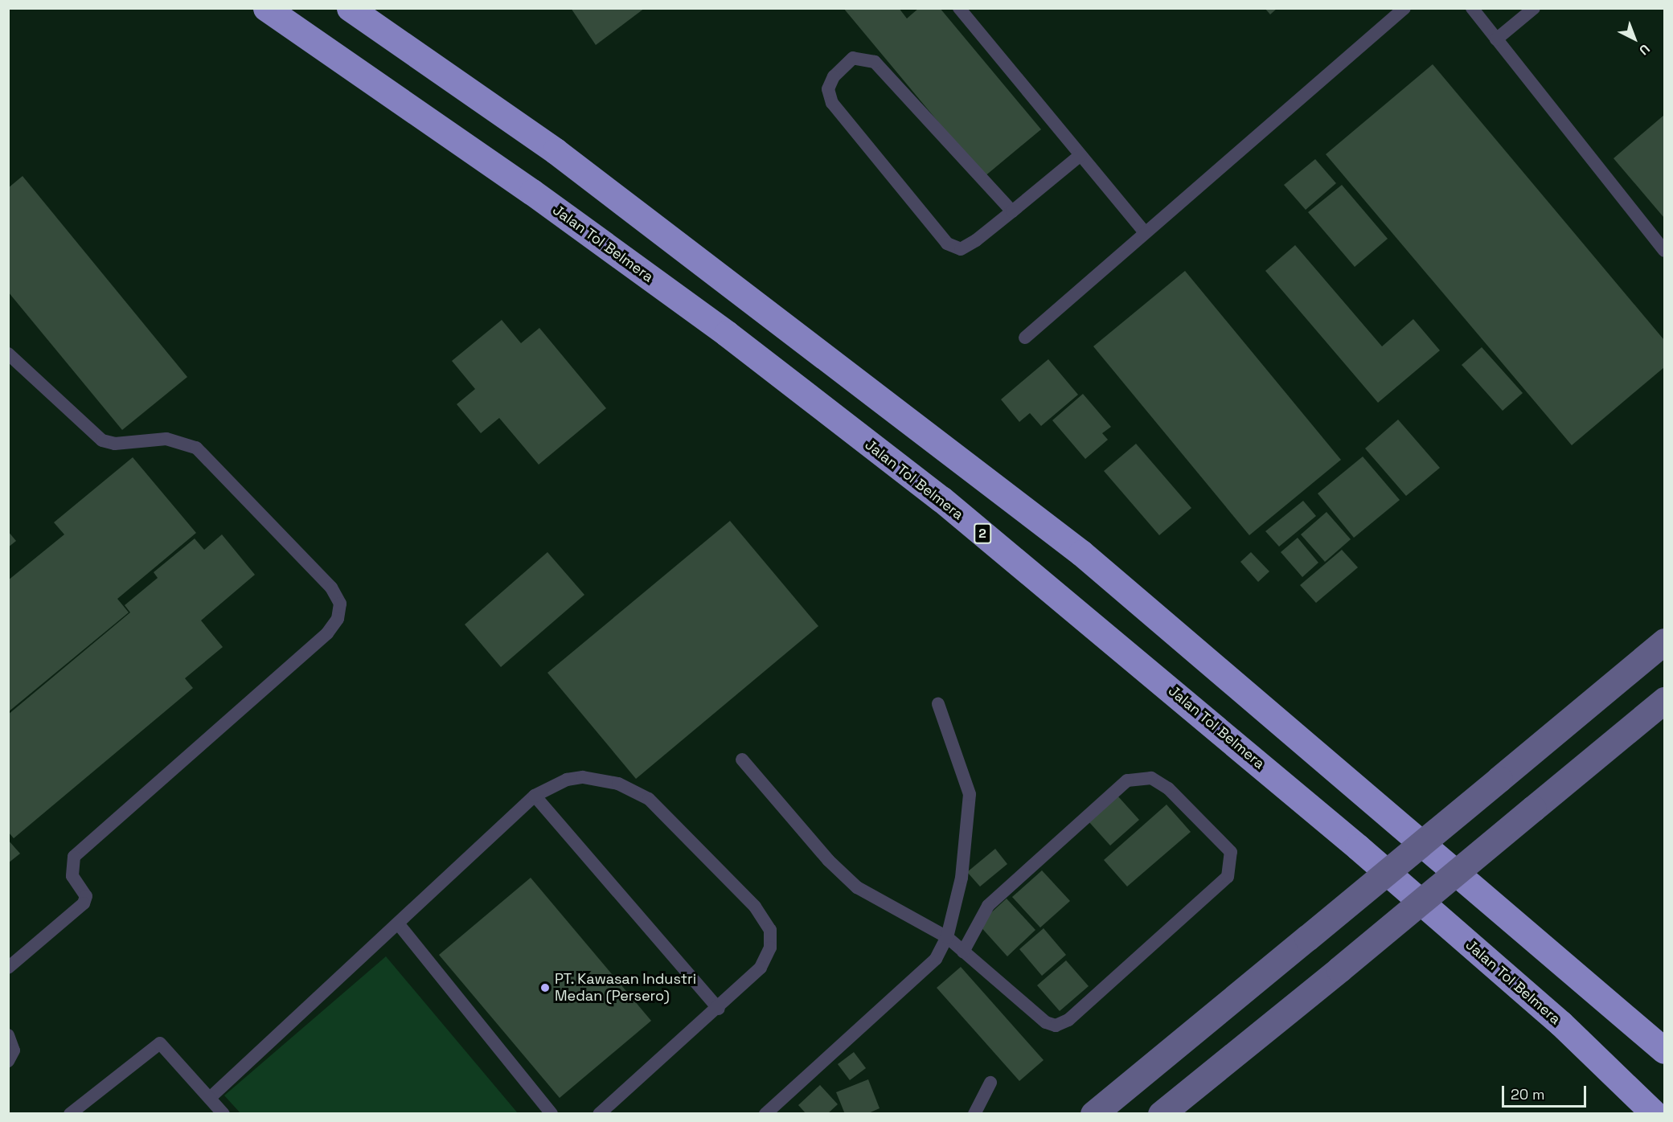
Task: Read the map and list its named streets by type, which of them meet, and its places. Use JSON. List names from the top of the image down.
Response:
{
  "streets": {
    "highway": ["Jalan Tol Belmera", "2"]
  },
  "places": ["PT. Kawasan Industri Medan (Persero)"],
  "scale_bar": "20 m",
  "north": "bottom right"
}
